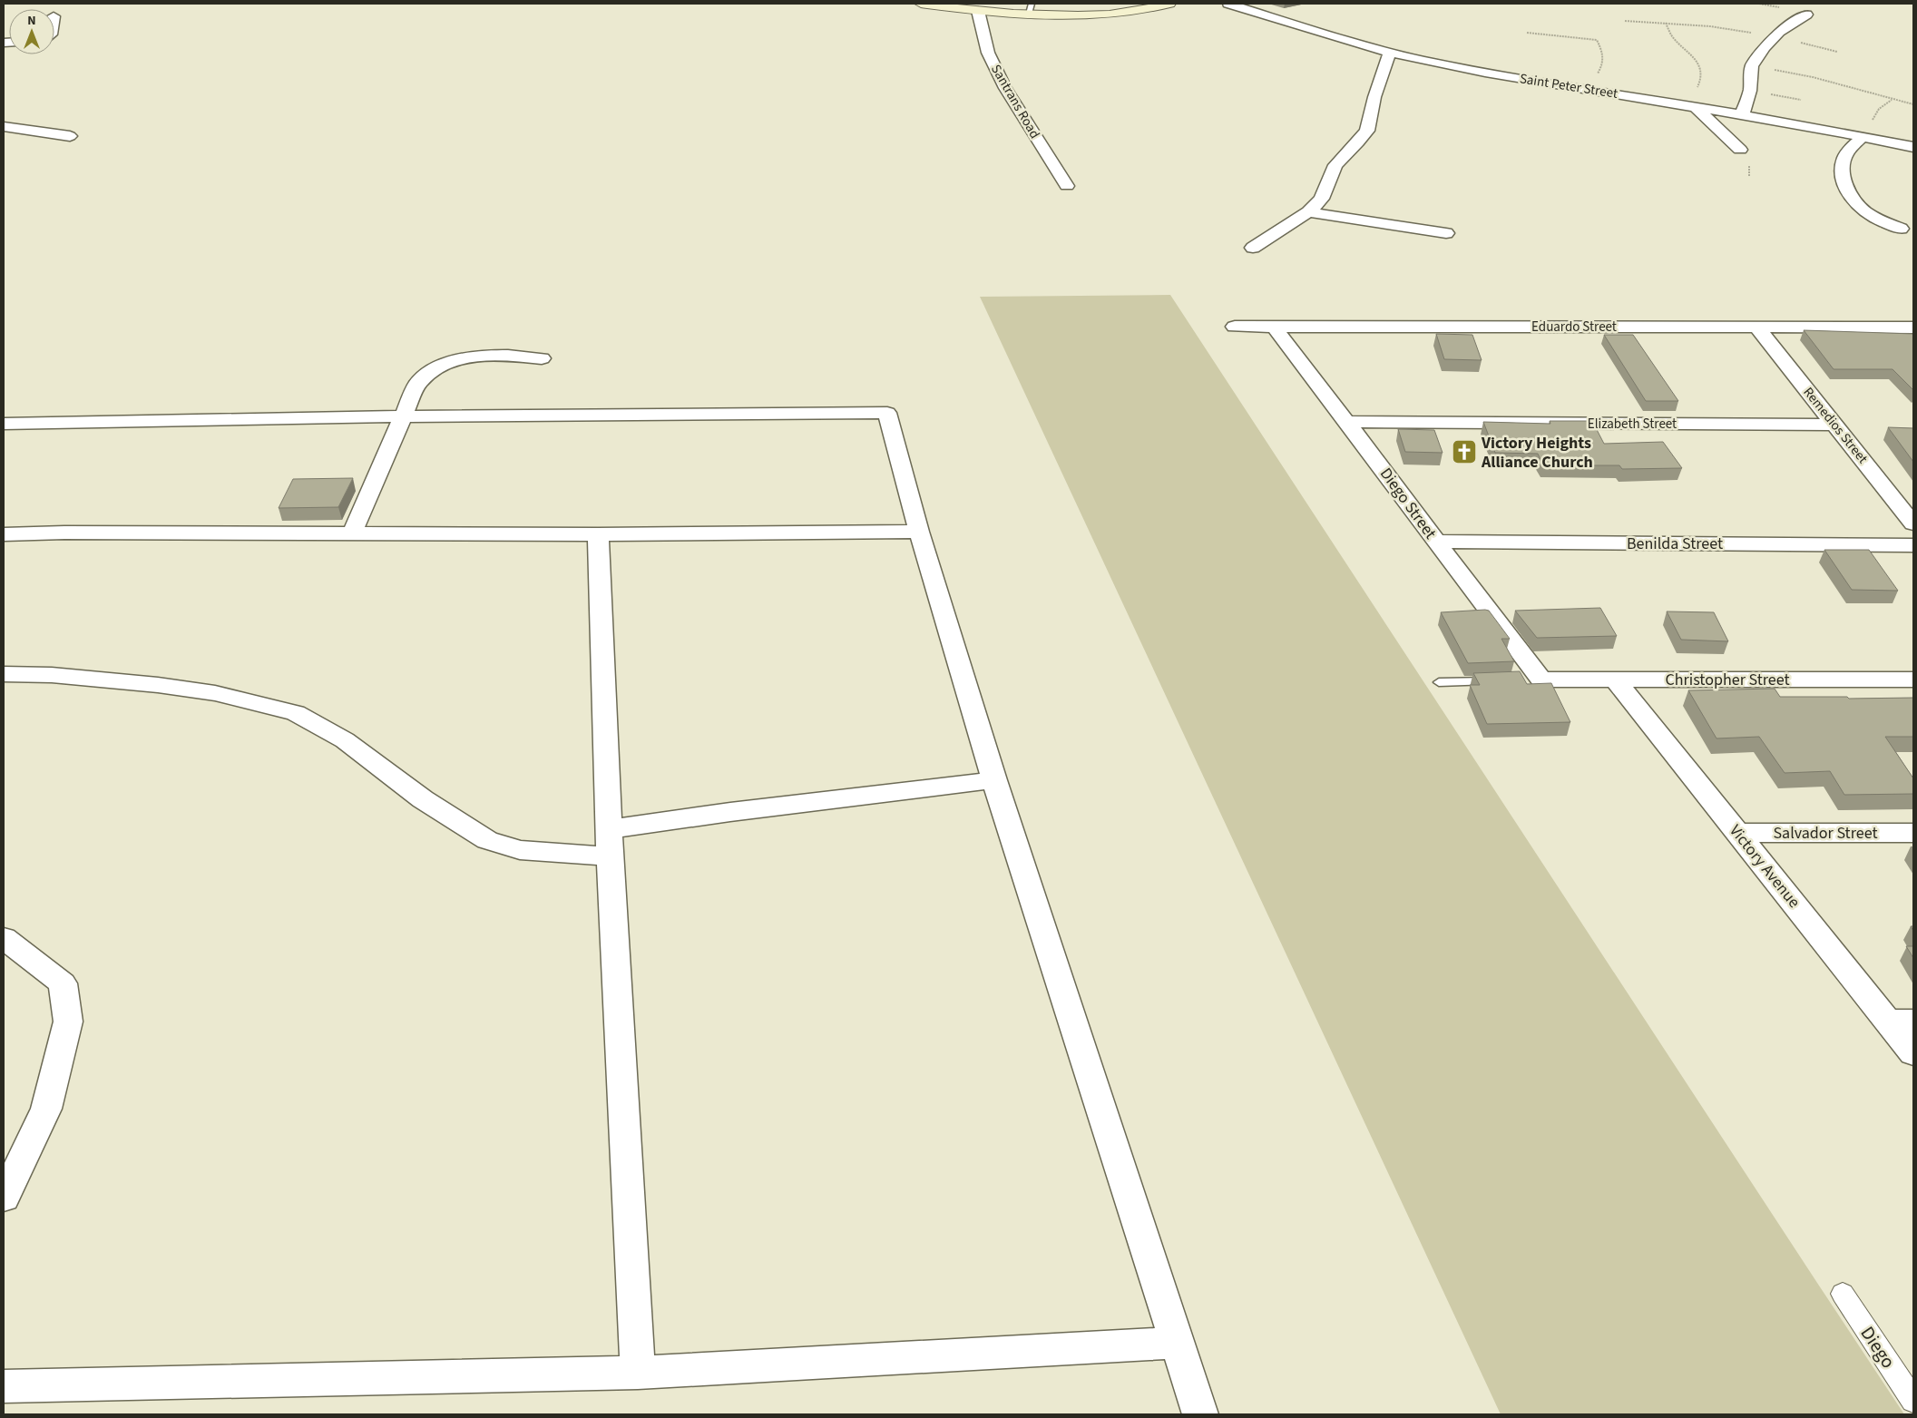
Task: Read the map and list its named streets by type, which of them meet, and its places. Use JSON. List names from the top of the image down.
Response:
{
  "streets": {
    "street": [
      "Saint Peter Street",
      "Santrans Road",
      "Eduardo Street",
      "Elizabeth Street",
      "Remedios Street",
      "Diego Street",
      "Benilda Street",
      "Christopher Street",
      "Salvador Street",
      "Victory Avenue",
      "Diego"
    ]
  },
  "crossings": [
    ["Eduardo Street", "Remedios Street"],
    ["Eduardo Street", "Diego Street"],
    ["Elizabeth Street", "Remedios Street"],
    ["Elizabeth Street", "Diego Street"],
    ["Diego Street", "Benilda Street"],
    ["Diego Street", "Christopher Street"],
    ["Christopher Street", "Victory Avenue"],
    ["Salvador Street", "Victory Avenue"]
  ],
  "places": {
    "church": ["Victory Heights Alliance Church"]
  },
  "north": "top"
}
